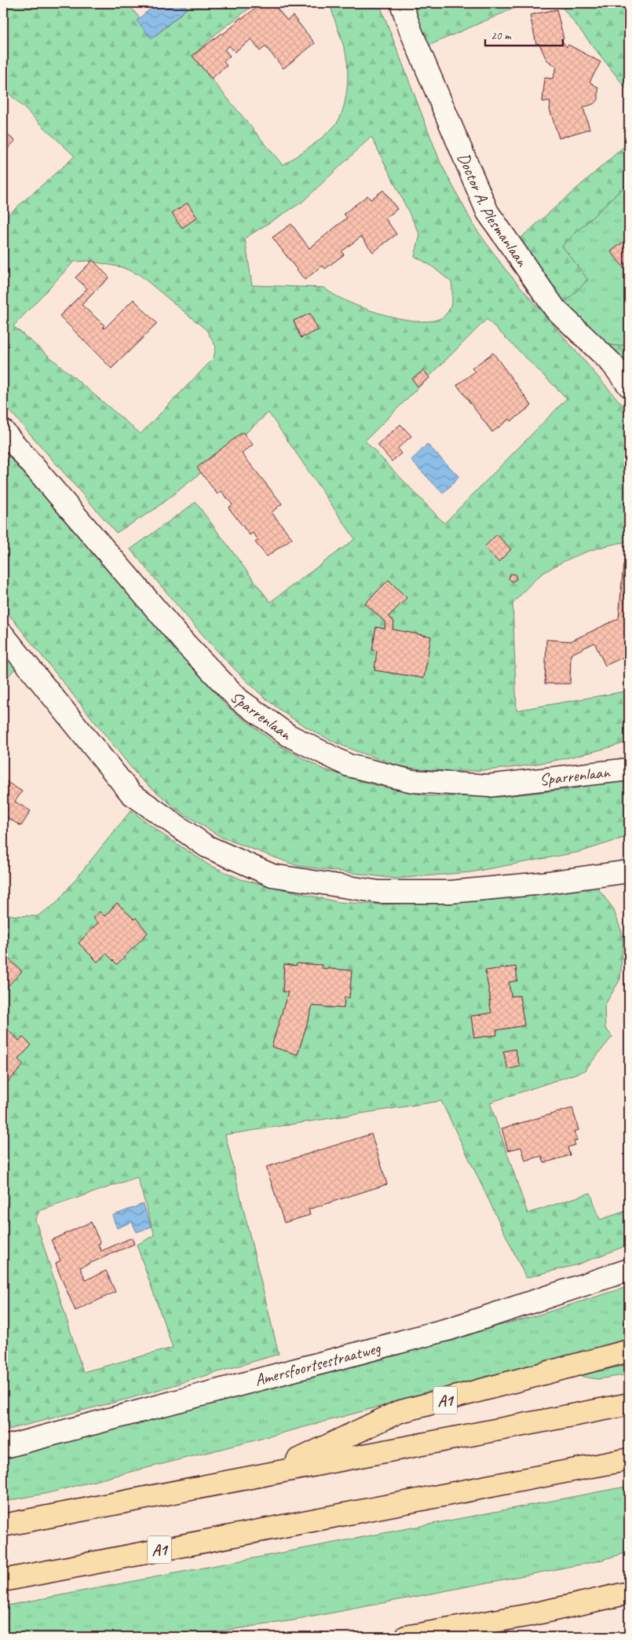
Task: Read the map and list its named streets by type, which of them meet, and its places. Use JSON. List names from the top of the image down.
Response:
{
  "streets": {
    "main road": ["A1"],
    "street": ["Doctor A. Plesmanlaan", "Sparrenlaan", "Amersfoortsestraatweg"]
  },
  "scale_bar": "20 m"
}
